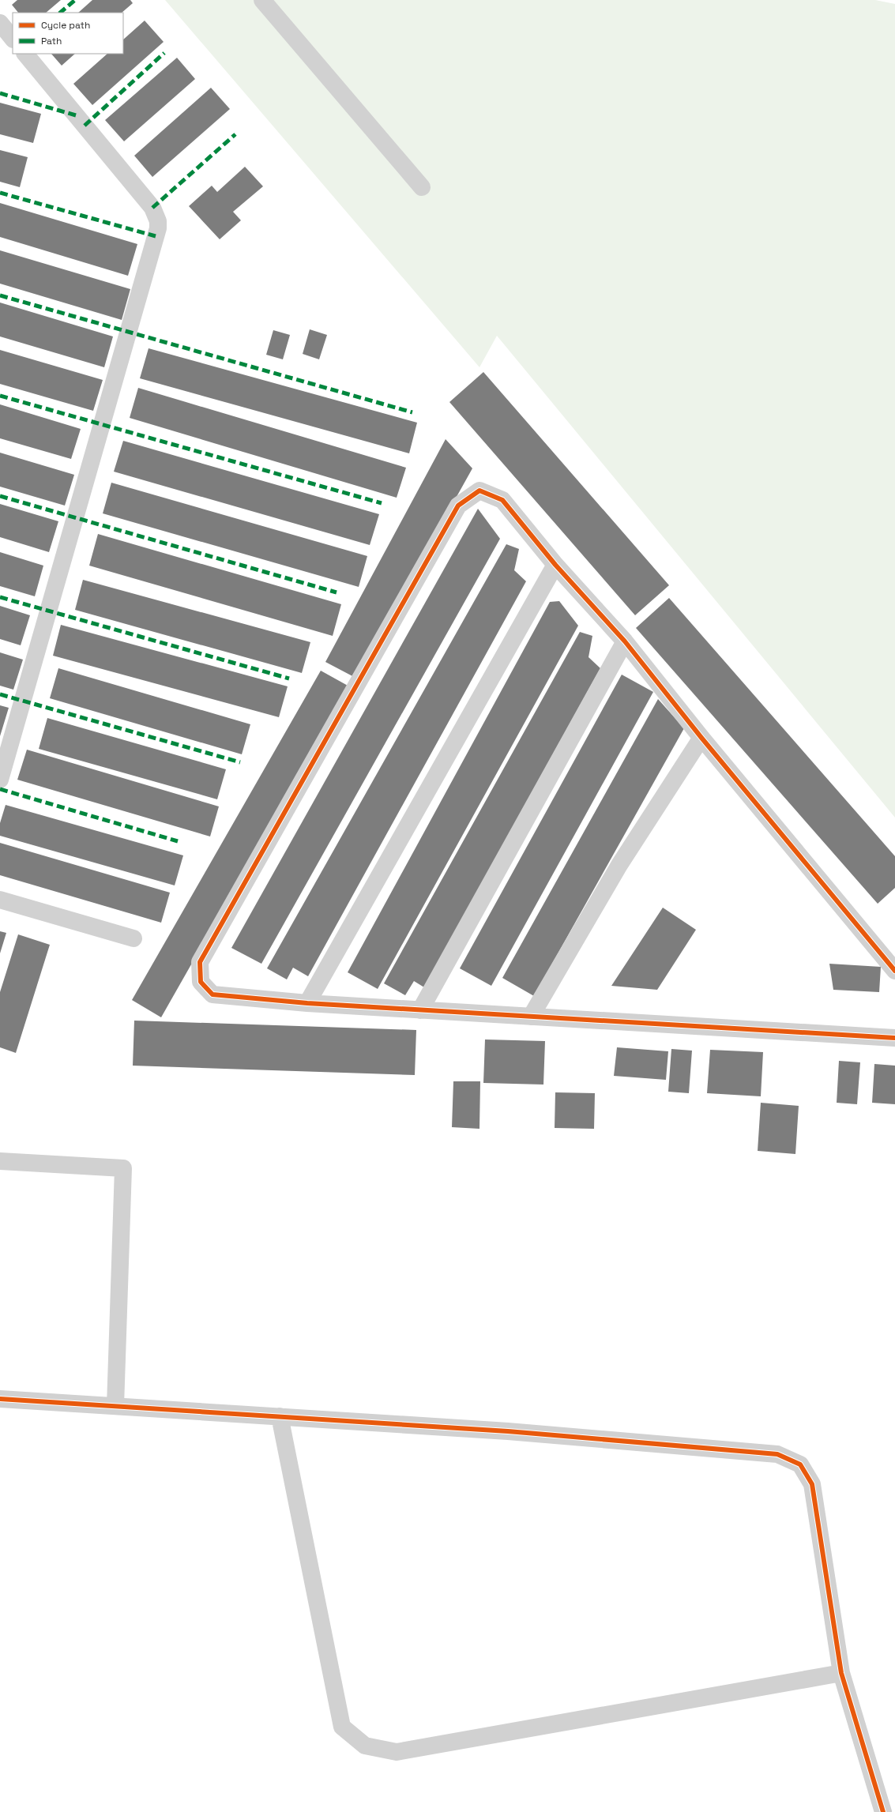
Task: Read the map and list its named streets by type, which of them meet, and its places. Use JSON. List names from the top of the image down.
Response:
{
  "legend": ["Cycle path", "Path"]
}
